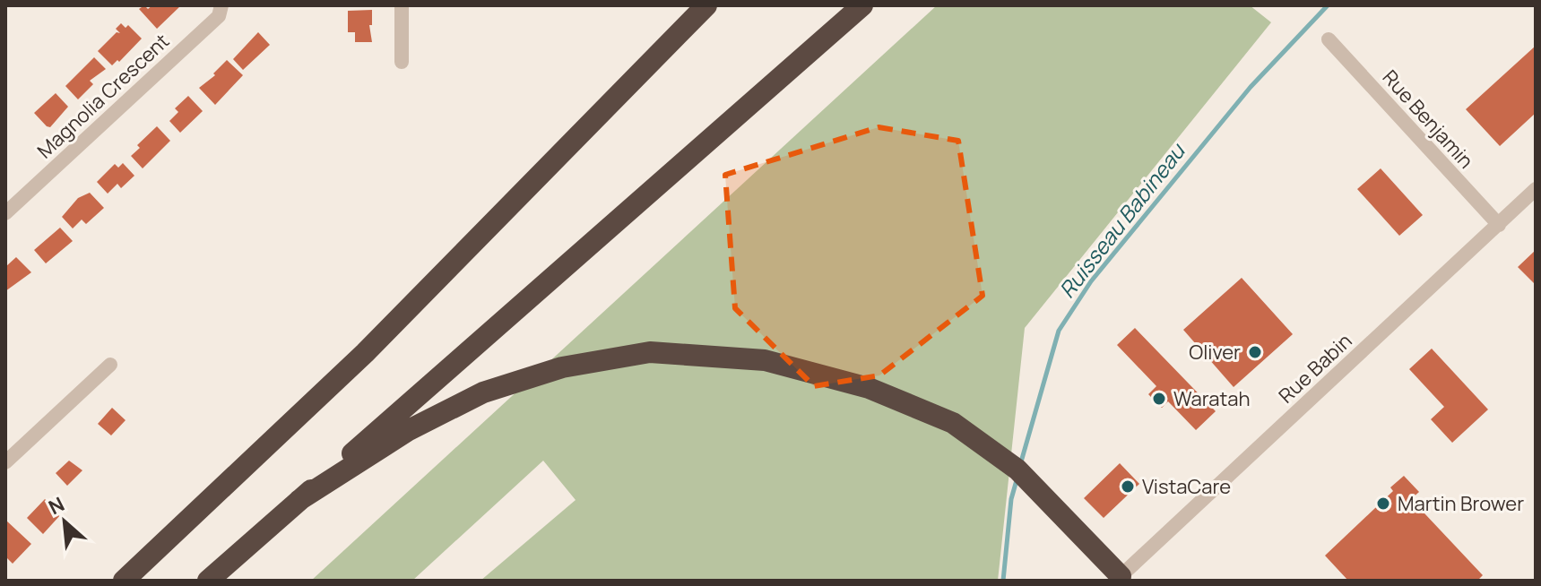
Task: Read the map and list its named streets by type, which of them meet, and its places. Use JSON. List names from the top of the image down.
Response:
{
  "streets": {
    "street": ["Magnolia Crescent", "Rue Benjamin", "Rue Babin"]
  },
  "crossings": [
    ["Rue Benjamin", "Rue Babin"]
  ],
  "water": ["Ruisseau Babineau"],
  "places": [
    "Oliver",
    "Waratah",
    "VistaCare",
    "Martin Brower"
  ],
  "north": "top left"
}
